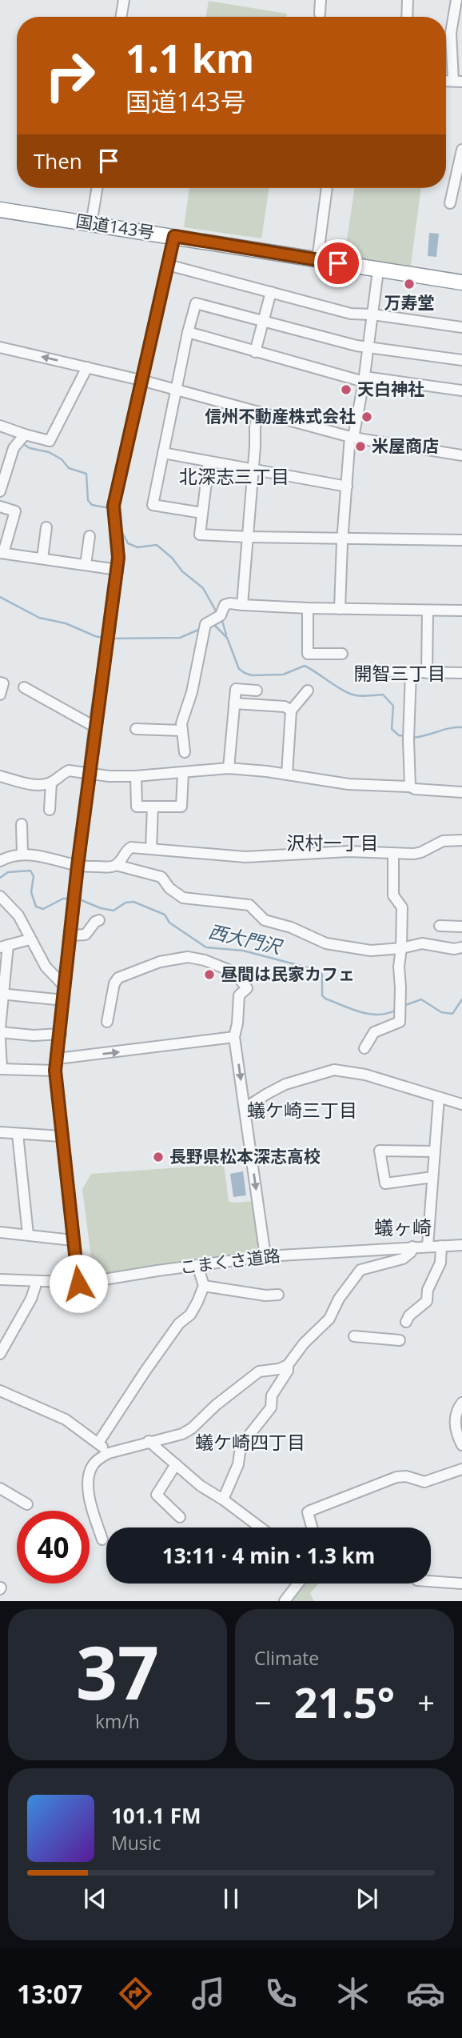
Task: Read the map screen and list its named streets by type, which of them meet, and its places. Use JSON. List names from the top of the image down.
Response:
{
  "streets": {
    "highway": ["国道143号"],
    "street": ["こまくさ道路"]
  },
  "districts": [
    "北深志三丁目",
    "開智三丁目",
    "沢村一丁目",
    "蟻ケ崎三丁目",
    "蟻ヶ崎",
    "蟻ケ崎四丁目"
  ],
  "water": ["西大門沢"],
  "places": [
    "万寿堂",
    "天白神社",
    "信州不動産株式会社",
    "米屋商店",
    "昼間は民家カフェ",
    "長野県松本深志高校"
  ],
  "page": {
    "turn": ["1.1 km", "国道143号"],
    "then": "Then",
    "limit": "40",
    "trip": "13:11 · 4 min · 1.3 km",
    "tile": [
      ["37", "km/h"],
      "Climate"
    ],
    "heat": ["−", "21.5°", "+"],
    "song": ["101.1 FM", "Music"],
    "tabs": "13:07"
  }
}
